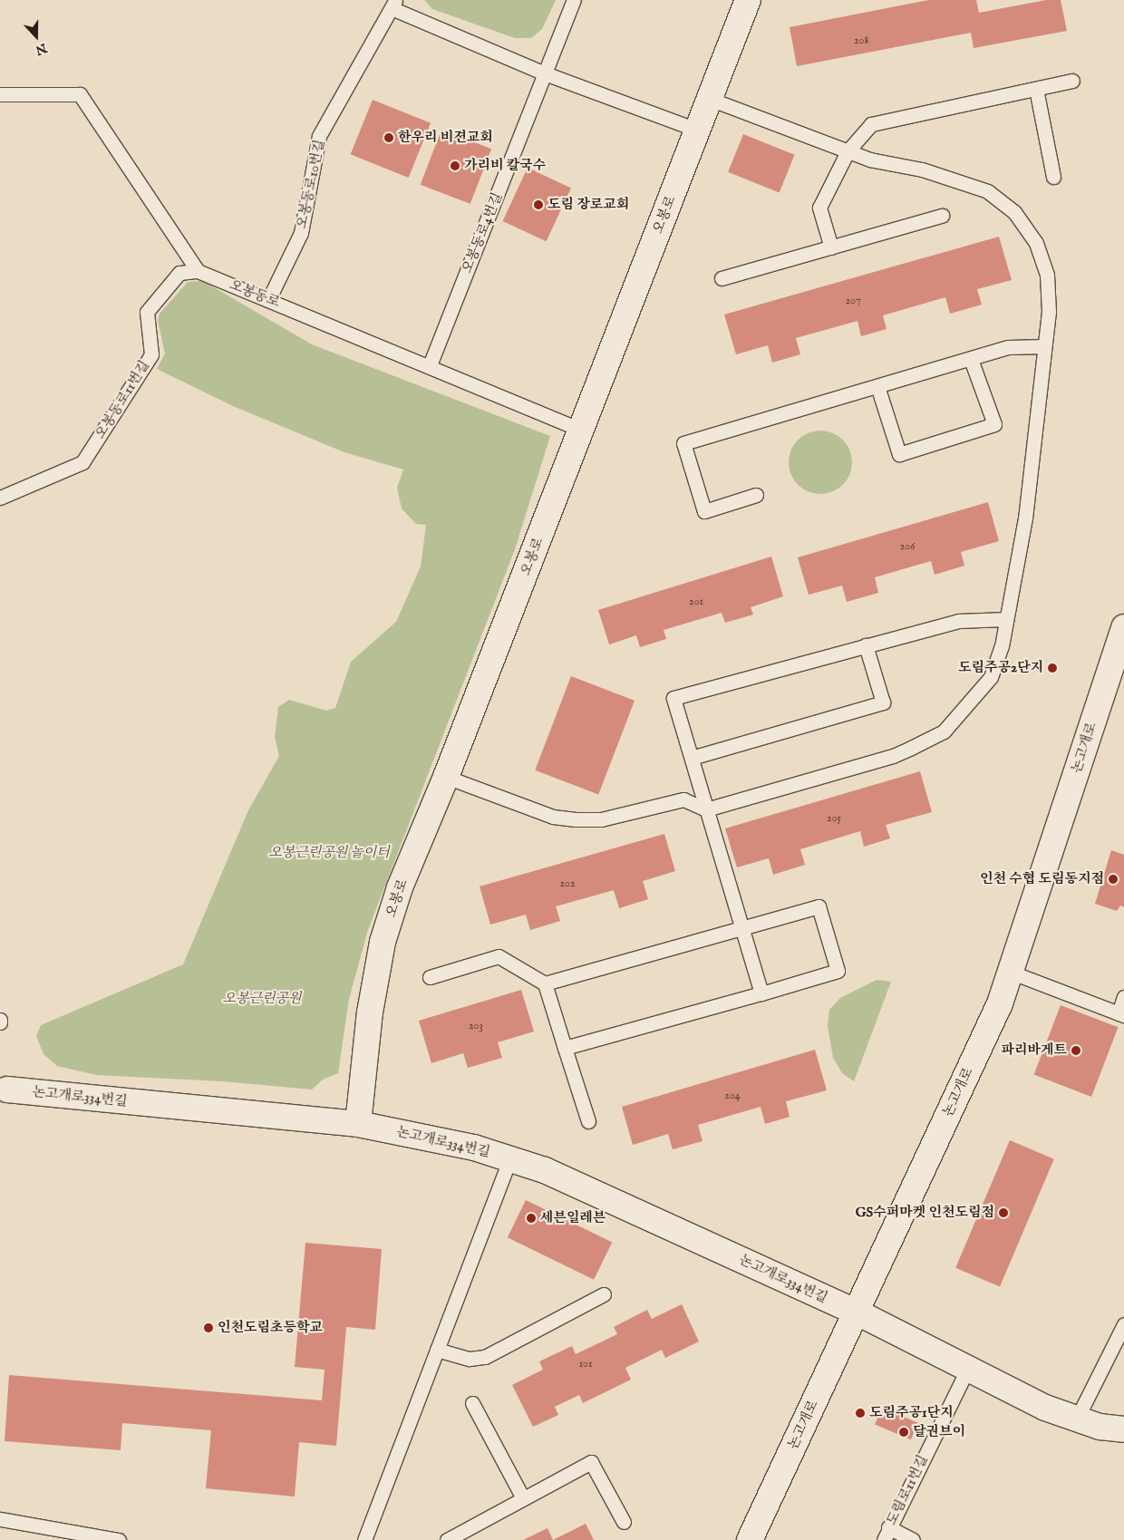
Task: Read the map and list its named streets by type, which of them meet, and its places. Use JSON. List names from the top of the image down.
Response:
{
  "streets": {
    "street": ["오봉로", "논고개로", "논고개로334번길"],
    "lane": [
      "오봉동로10번길",
      "오봉동로4번길",
      "오봉동로",
      "오봉동로11번길",
      "도림로11번길"
    ]
  },
  "crossings": [
    ["오봉동로10번길", "오봉동로"],
    ["오봉로", "오봉동로"],
    ["오봉로", "논고개로334번길"],
    ["오봉동로4번길", "오봉동로"],
    ["오봉동로", "오봉동로11번길"],
    ["논고개로", "논고개로334번길"]
  ],
  "parks": ["오봉근린공원 놀이터", "오봉근린공원"],
  "places": [
    "한우리 비젼교회",
    "가리비 칼국수",
    "도림 장로교회",
    "도림주공2단지",
    "인천 수협 도림동지점",
    "파리바게트",
    "GS수퍼마켓 인천도림점",
    "세븐일레븐",
    "인천도림초등학교",
    "도림주공1단지",
    "달권브이"
  ],
  "house_numbers": [
    "208",
    "207",
    "206",
    "201",
    "205",
    "202",
    "203",
    "204",
    "101"
  ],
  "north": "bottom"
}
